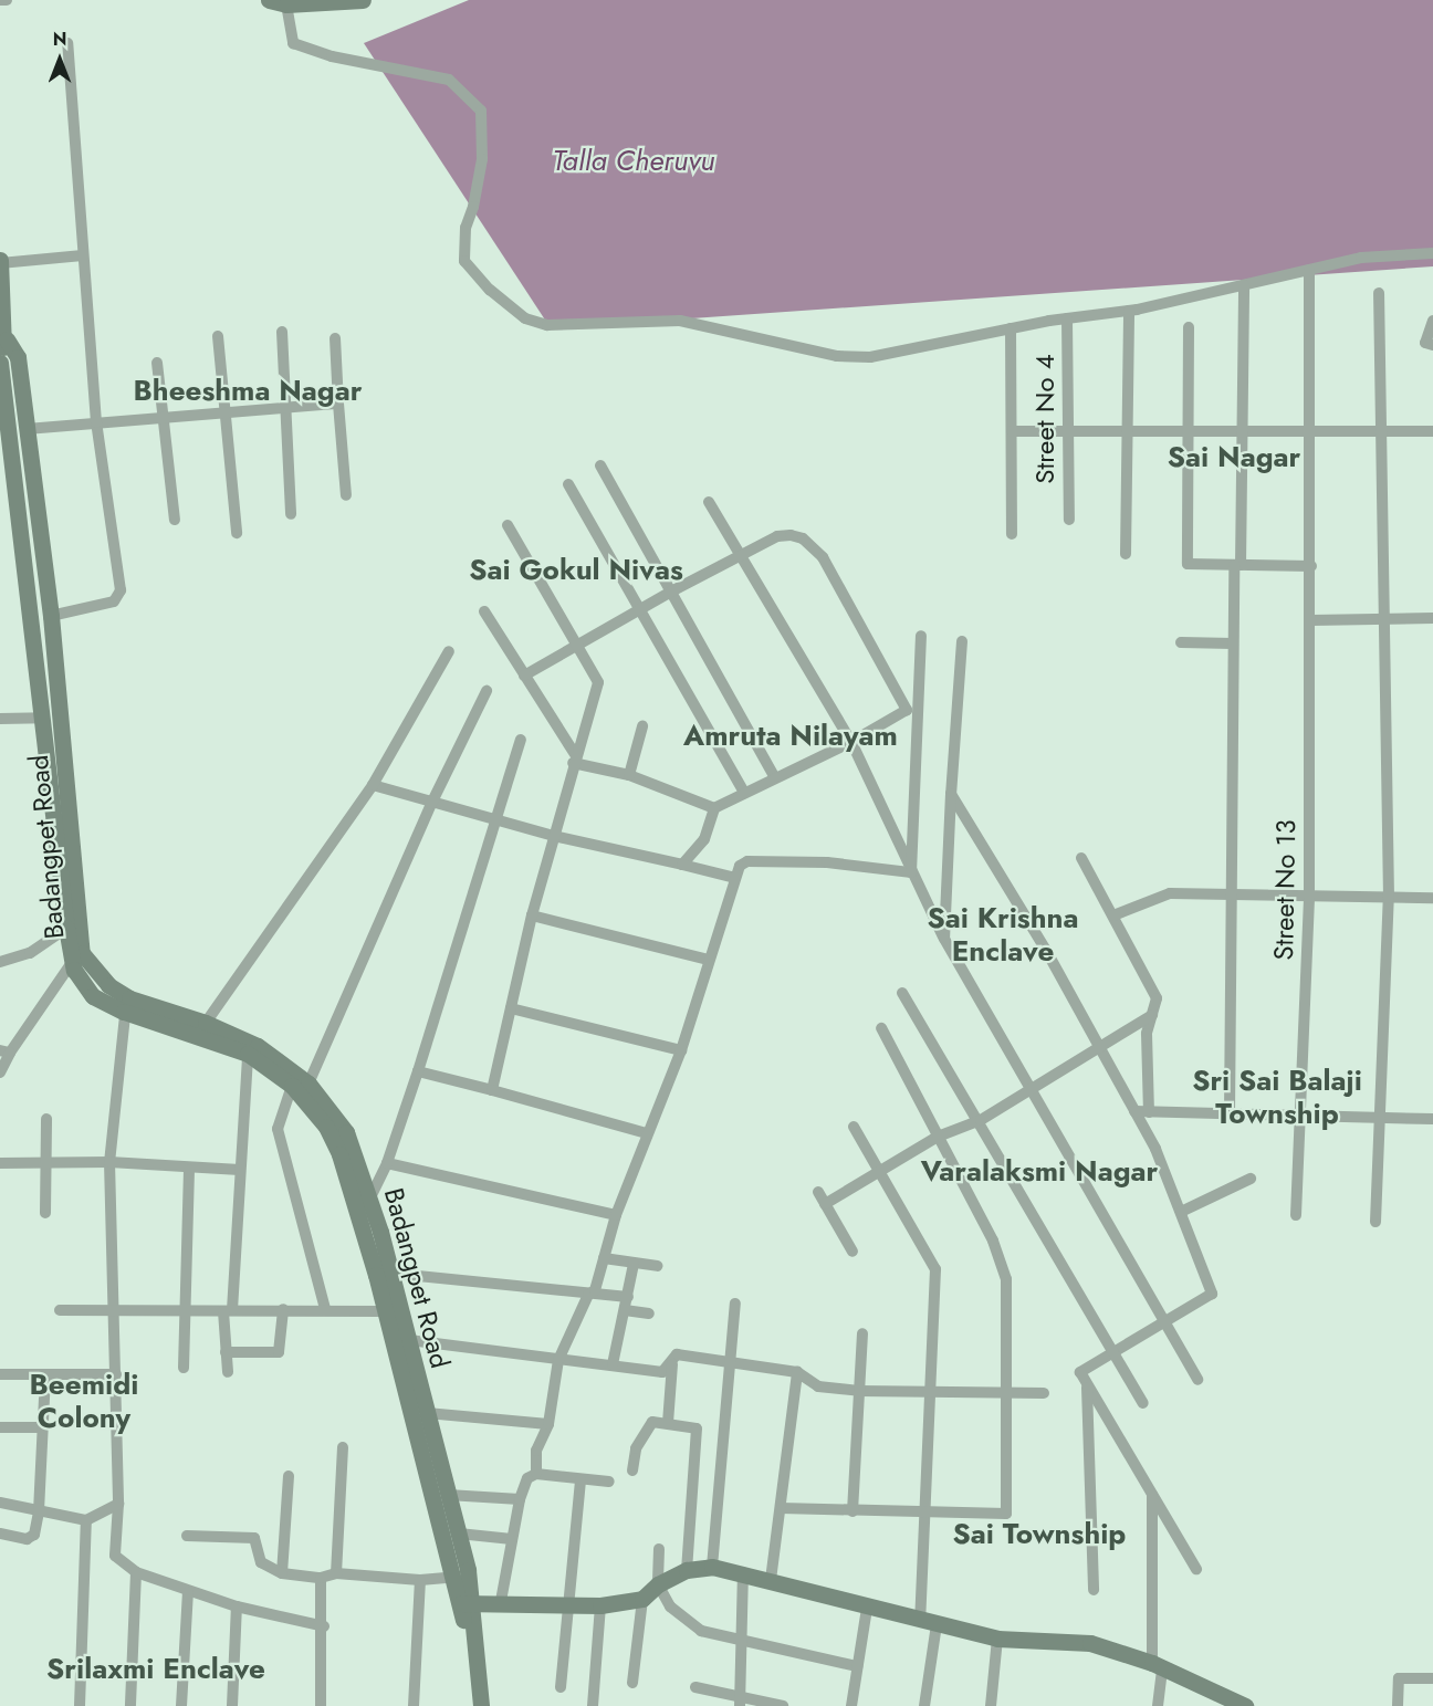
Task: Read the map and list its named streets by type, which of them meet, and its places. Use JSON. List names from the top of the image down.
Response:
{
  "streets": {
    "main road": ["Badangpet Road"],
    "street": ["Street No 4", "Street No 13"]
  },
  "districts": [
    "Bheeshma Nagar",
    "Sai Nagar",
    "Sai Gokul Nivas",
    "Amruta Nilayam",
    "Sai Krishna Enclave",
    "Sri Sai Balaji Township",
    "Varalaksmi Nagar",
    "Beemidi Colony",
    "Sai Township",
    "Srilaxmi Enclave"
  ],
  "water": ["Talla Cheruvu"],
  "north": "top"
}
